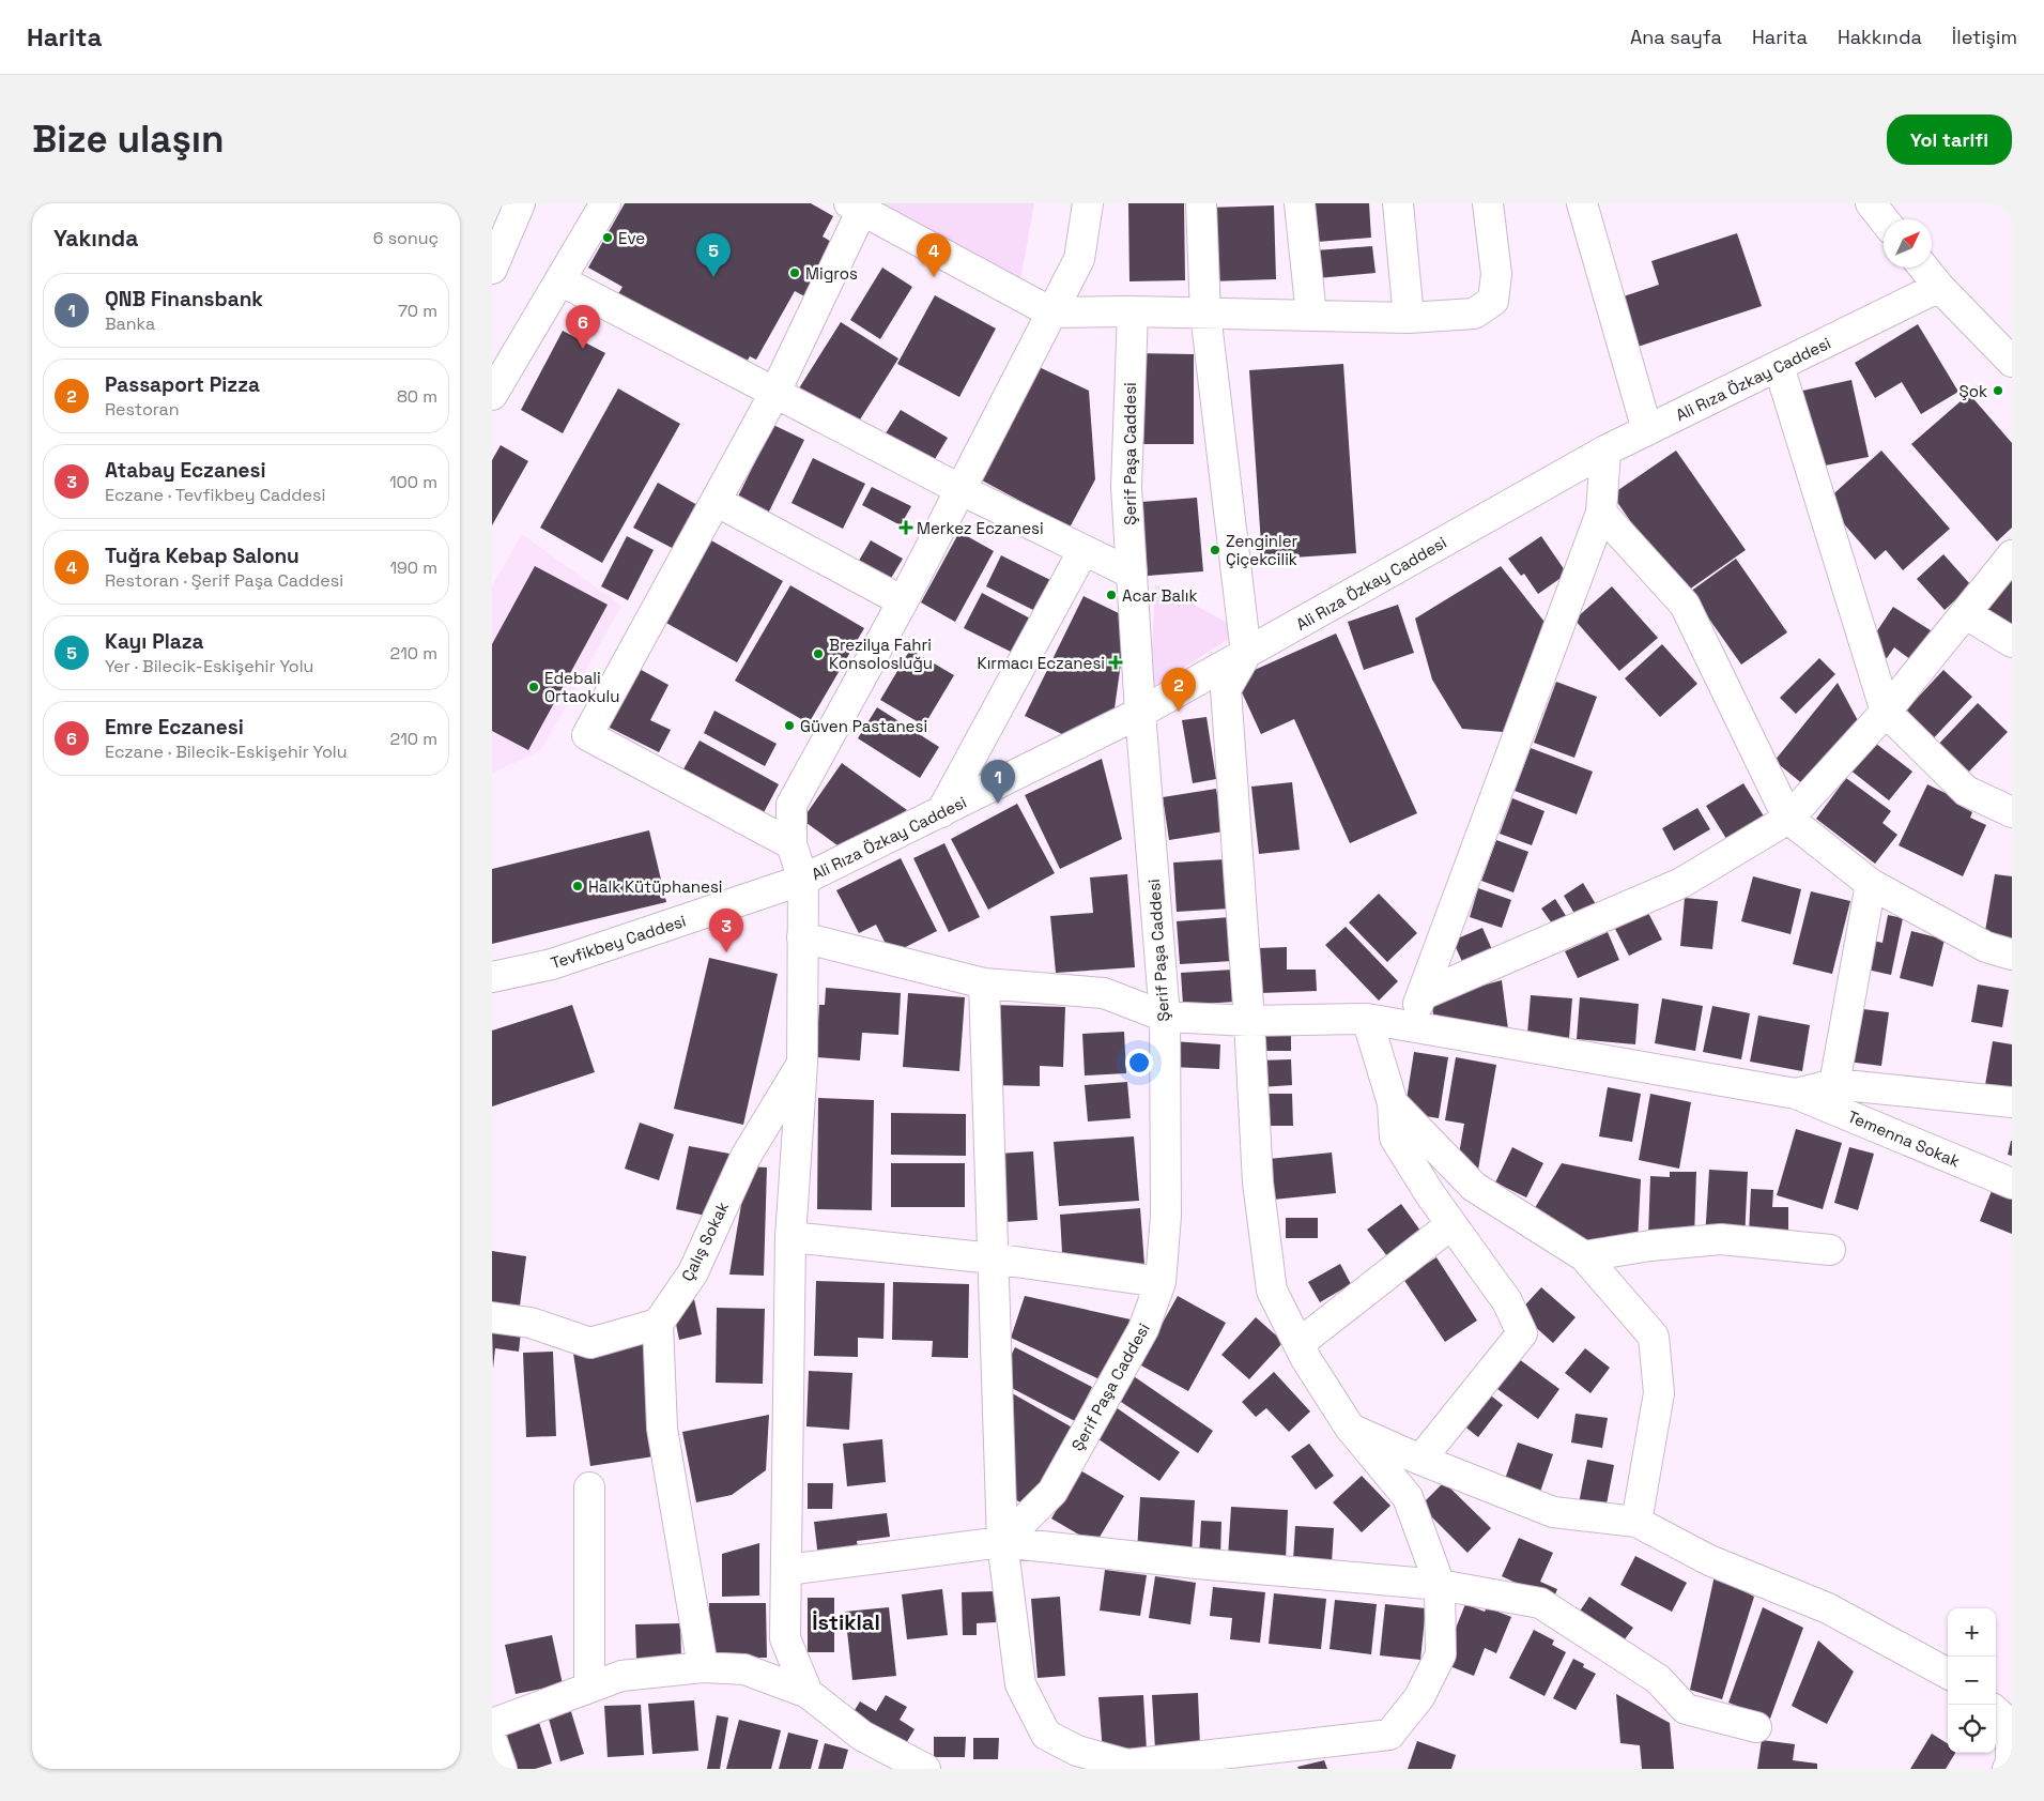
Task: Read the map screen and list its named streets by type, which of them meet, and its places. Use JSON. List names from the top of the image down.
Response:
{
  "streets": {
    "street": [
      "Ali Rıza Özkay Caddesi",
      "Şerif Paşa Caddesi",
      "Tevfikbey Caddesi",
      "Temenna Sokak",
      "Çalış Sokak"
    ]
  },
  "crossings": [
    ["Ali Rıza Özkay Caddesi", "Şerif Paşa Caddesi"],
    ["Ali Rıza Özkay Caddesi", "Tevfikbey Caddesi"]
  ],
  "districts": ["İstiklal"],
  "places": {
    "other": [
      "Eve",
      "Migros",
      "Şok",
      "Zenginler Çiçekcilik",
      "Acar Balık",
      "Brezilya Fahri Konsolosluğu",
      "Edebali Ortaokulu",
      "Güven Pastanesi",
      "Halk Kütüphanesi"
    ],
    "health": ["Merkez Eczanesi", "Kırmacı Eczanesi"]
  },
  "north": "top right",
  "page": {
    "header": "Harita",
    "nav": [
      "Ana sayfa",
      "Harita",
      "Hakkında",
      "İletişim"
    ],
    "buttons": "Yol tarifi",
    "title": "Bize ulaşın",
    "heading": ["Yakında", "6 sonuç"],
    "pins": [
      "4",
      "5",
      "6",
      "2",
      "1",
      "3"
    ],
    "list": [
      {
        "mark": "1",
        "name": "QNB Finansbank",
        "note": "Banka",
        "value": "70 m"
      },
      {
        "mark": "2",
        "name": "Passaport Pizza",
        "note": "Restoran",
        "value": "80 m"
      },
      {
        "mark": "3",
        "name": "Atabay Eczanesi",
        "note": "Eczane · Tevfikbey Caddesi",
        "value": "100 m"
      },
      {
        "mark": "4",
        "name": "Tuğra Kebap Salonu",
        "note": "Restoran · Şerif Paşa Caddesi",
        "value": "190 m"
      },
      {
        "mark": "5",
        "name": "Kayı Plaza",
        "note": "Yer · Bilecik-Eskişehir Yolu",
        "value": "210 m"
      },
      {
        "mark": "6",
        "name": "Emre Eczanesi",
        "note": "Eczane · Bilecik-Eskişehir Yolu",
        "value": "210 m"
      }
    ],
    "map_buttons": ["+", "−"]
  }
}
